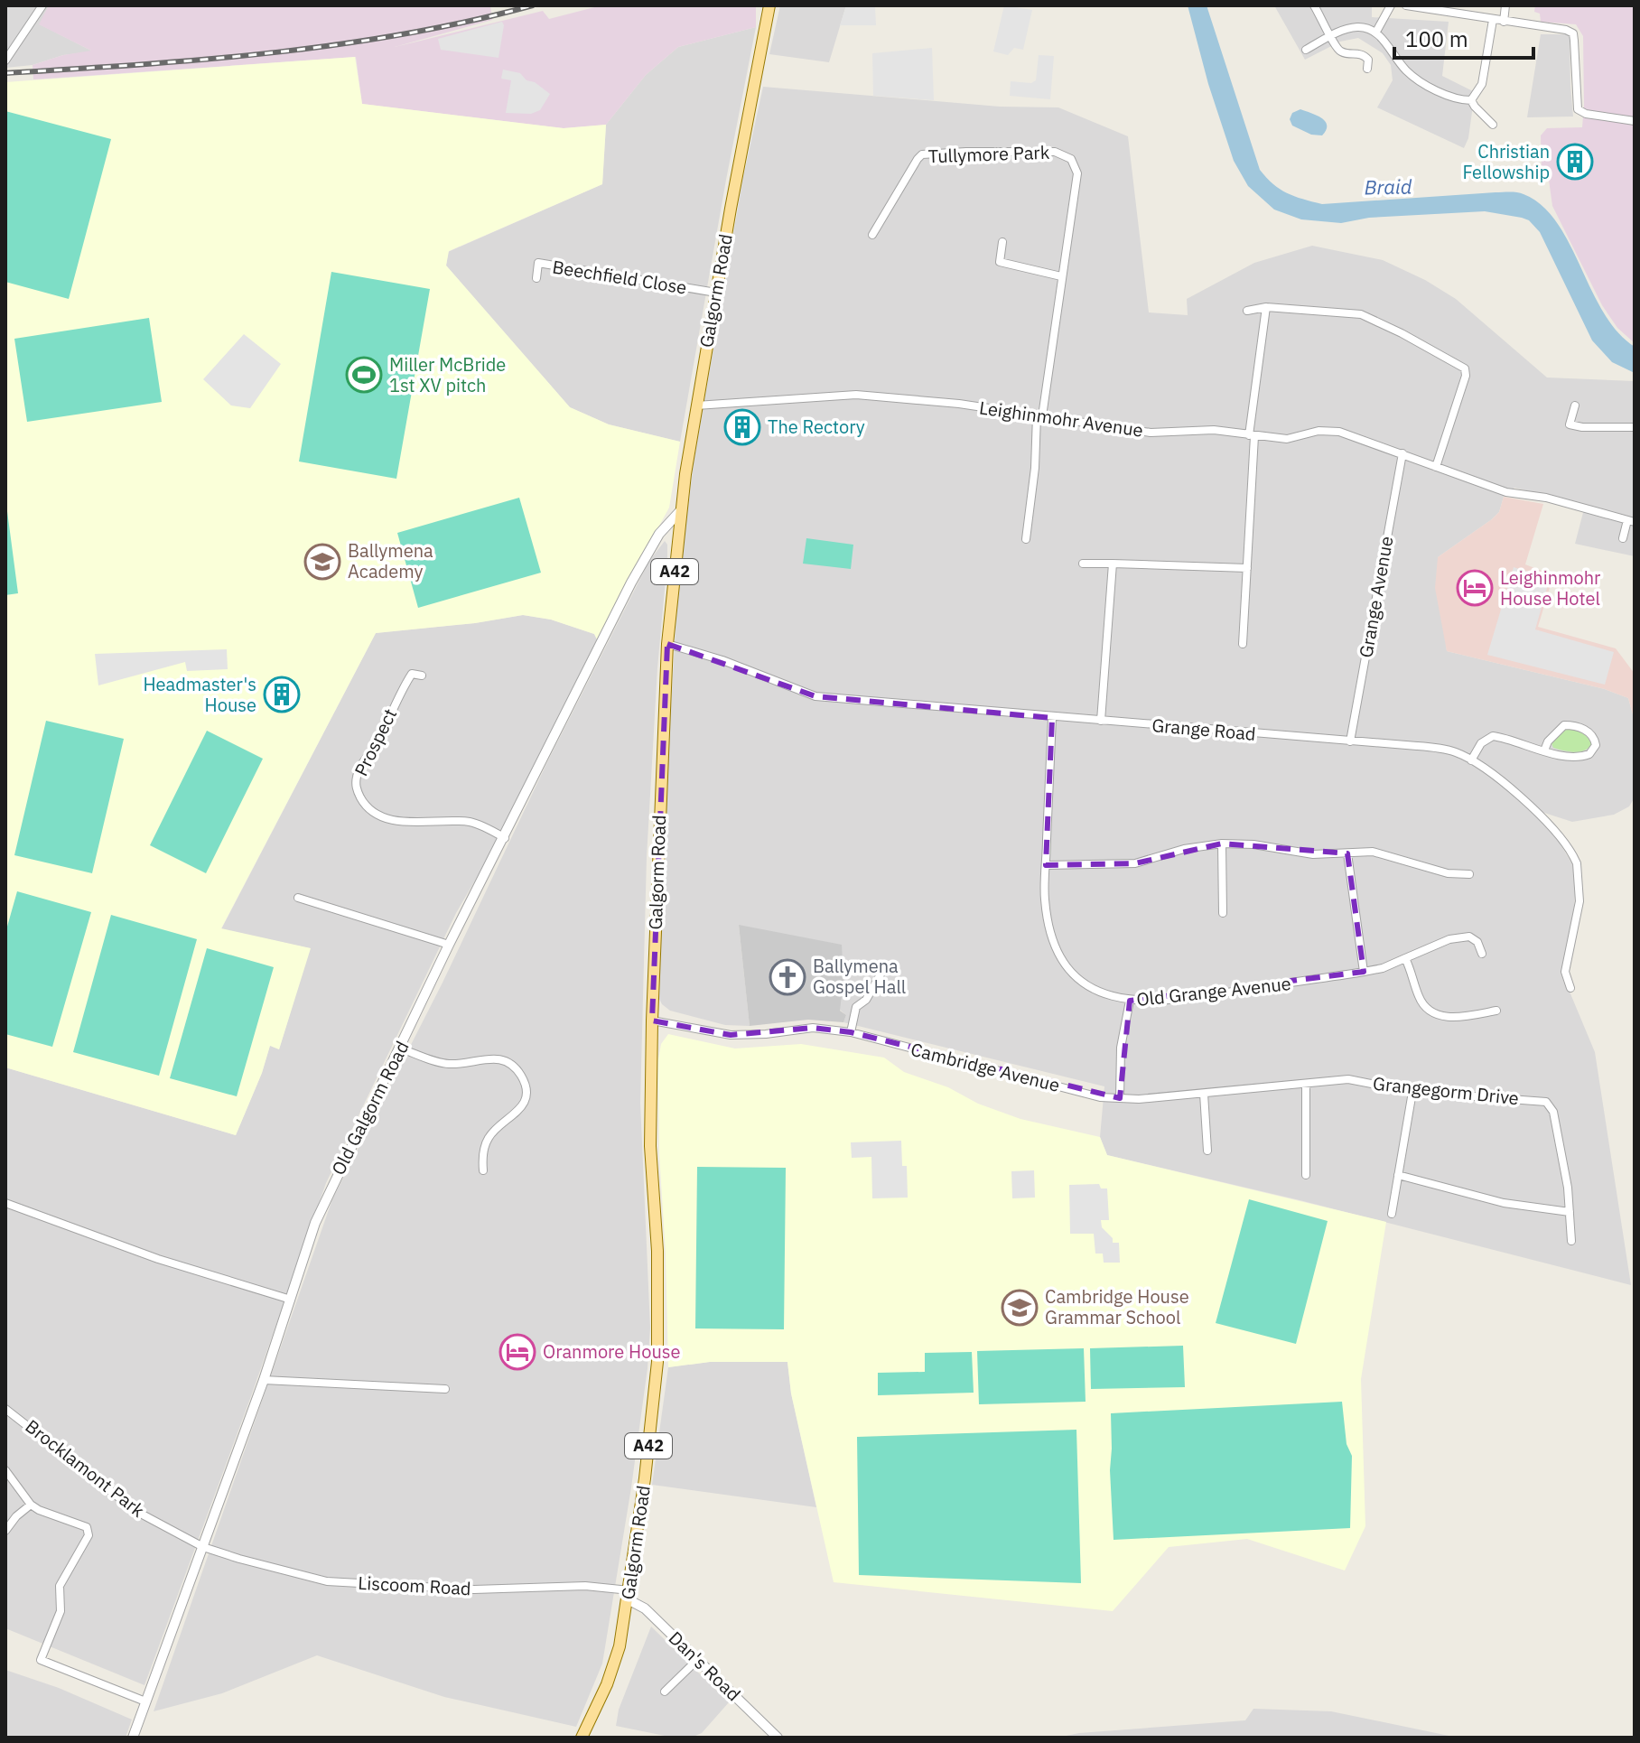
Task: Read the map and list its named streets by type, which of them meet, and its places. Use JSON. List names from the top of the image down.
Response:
{
  "streets": {
    "main road": ["Galgorm Road", "A42"],
    "street": [
      "Tullymore Park",
      "Beechfield Close",
      "Leighinmohr Avenue",
      "Grange Avenue",
      "Grange Road",
      "Prospect",
      "Old Grange Avenue",
      "Cambridge Avenue",
      "Grangegorm Drive",
      "Old Galgorm Road",
      "Brocklamont Park",
      "Liscoom Road",
      "Dan's Road"
    ]
  },
  "crossings": [
    ["Tullymore Park", "Leighinmohr Avenue"],
    ["Beechfield Close", "Galgorm Road"],
    ["Galgorm Road", "Leighinmohr Avenue"],
    ["Galgorm Road", "Grange Road"],
    ["Galgorm Road", "Cambridge Avenue"],
    ["Galgorm Road", "Old Galgorm Road"],
    ["Galgorm Road", "Liscoom Road"],
    ["Galgorm Road", "Dan's Road"],
    ["Leighinmohr Avenue", "Grange Avenue"],
    ["Grange Avenue", "Grange Road"],
    ["Grange Road", "Old Grange Avenue"],
    ["Prospect", "Old Galgorm Road"],
    ["Cambridge Avenue", "Grangegorm Drive"],
    ["Old Galgorm Road", "Brocklamont Park"],
    ["Old Galgorm Road", "Liscoom Road"],
    ["Brocklamont Park", "Liscoom Road"],
    ["Liscoom Road", "Dan's Road"]
  ],
  "water": ["Braid"],
  "places": {
    "building": ["Christian Fellowship", "The Rectory", "Headmaster's House"],
    "sports": ["Miller McBride 1st XV pitch"],
    "school or university": ["Ballymena Academy", "Cambridge House Grammar School"],
    "hotel": ["Leighinmohr House Hotel", "Oranmore House"],
    "church": ["Ballymena Gospel Hall"]
  },
  "scale_bar": "100 m"
}
